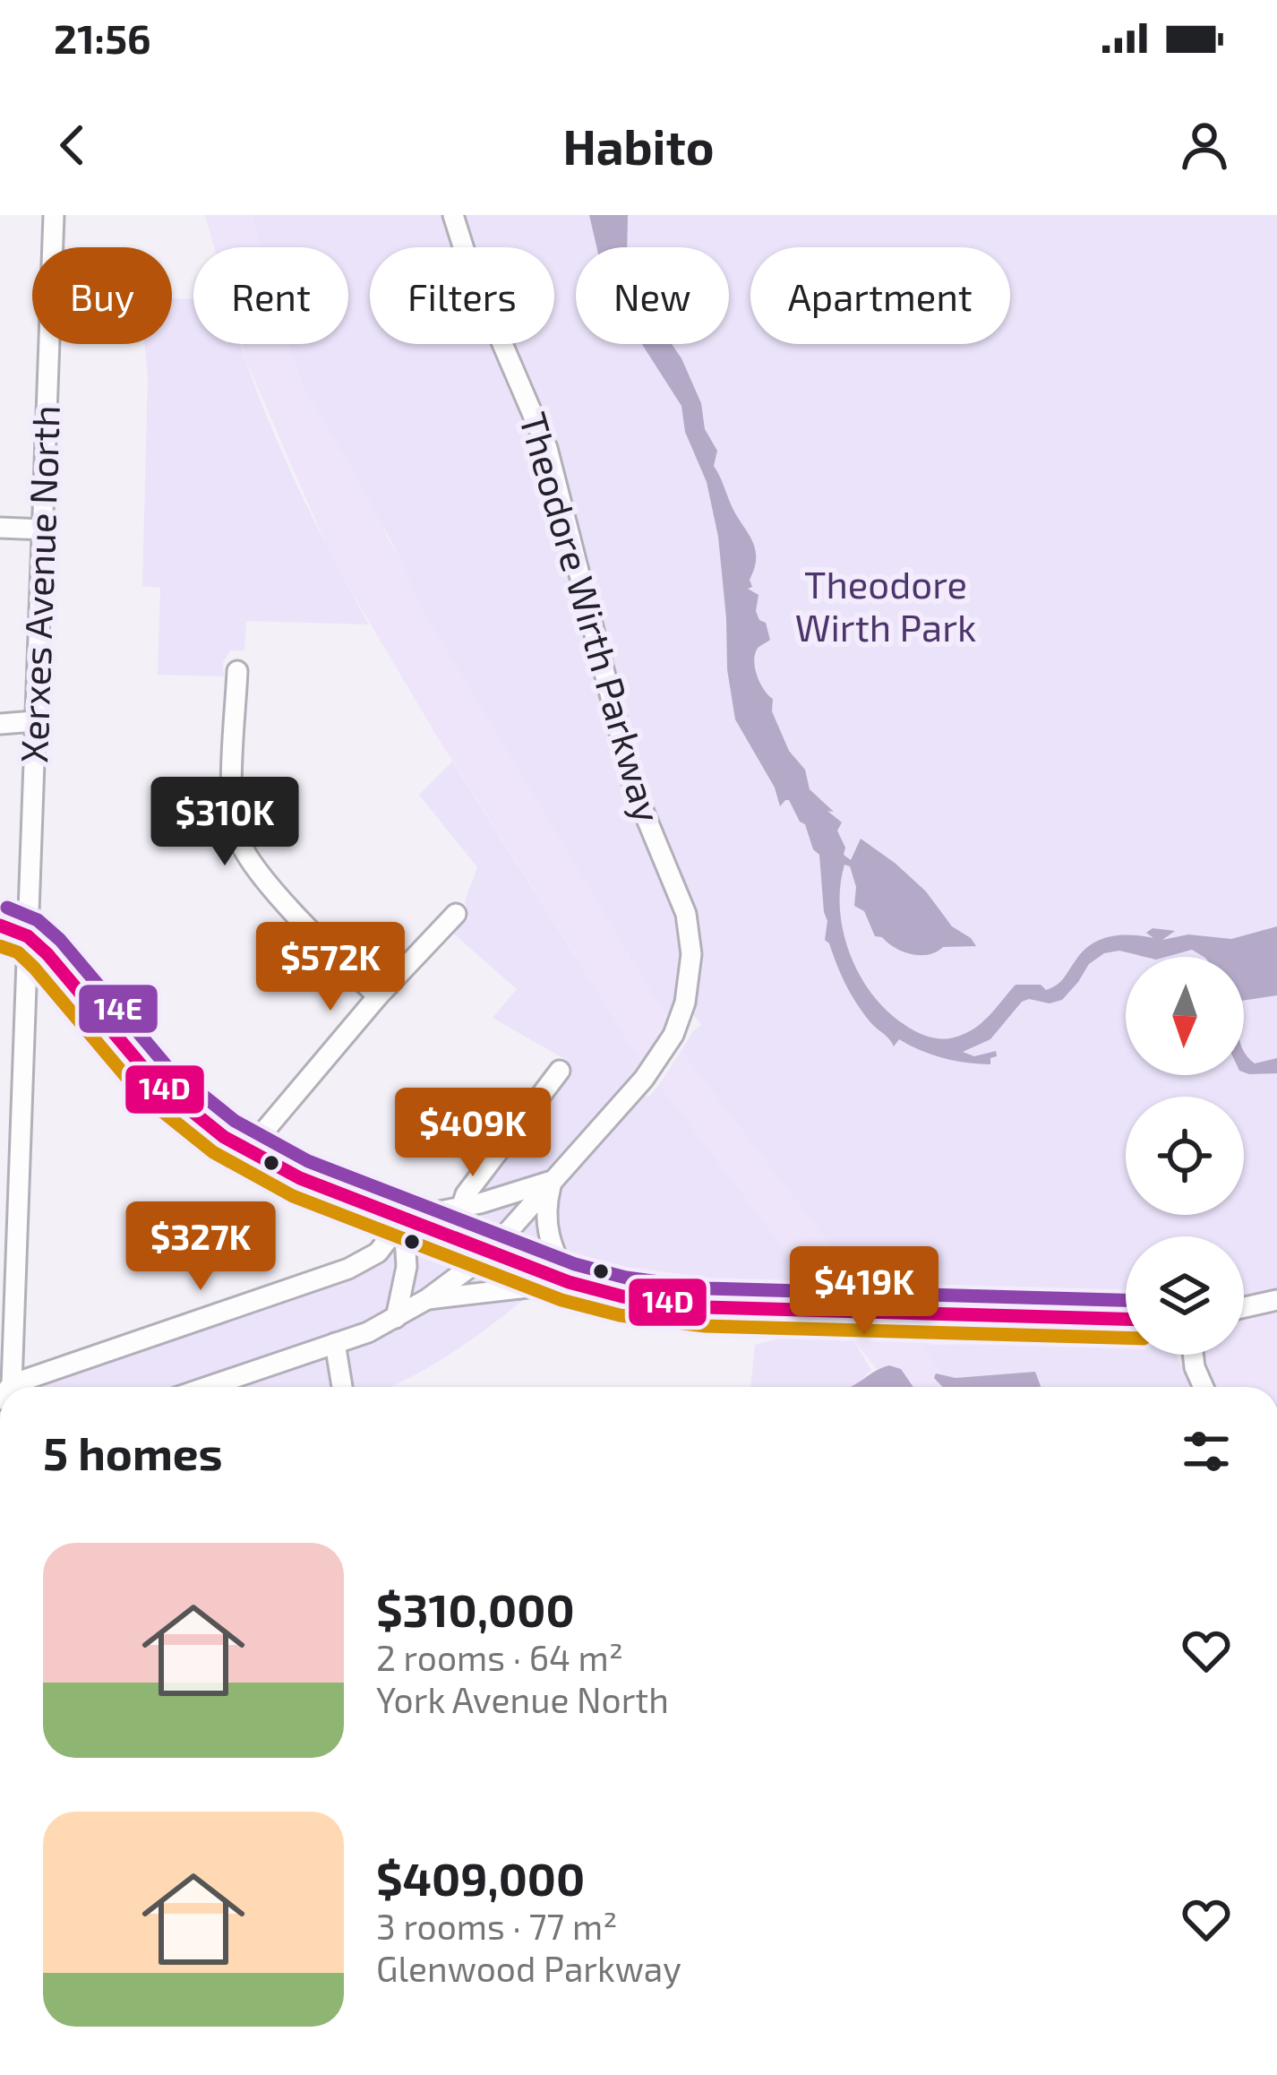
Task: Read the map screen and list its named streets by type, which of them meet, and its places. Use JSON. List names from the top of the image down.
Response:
{
  "streets": {
    "street": ["Xerxes Avenue North", "Theodore Wirth Parkway"]
  },
  "parks": ["Theodore Wirth Park"],
  "lines": ["transit line 14E", "transit line 14D"],
  "north": "bottom",
  "page": {
    "status": "21:56",
    "header": "Habito",
    "chip": [
      "Buy",
      "Rent",
      "Filters",
      "New",
      "Apartment"
    ],
    "price": [
      "$310K",
      "$572K",
      "$409K",
      "$327K",
      "$419K"
    ],
    "heading": "5 homes",
    "list": [
      {
        "name": "$310,000",
        "note": "2 rooms · 64 m² · York Avenue North"
      },
      {
        "name": "$409,000",
        "note": "3 rooms · 77 m² · Glenwood Parkway"
      }
    ]
  }
}
